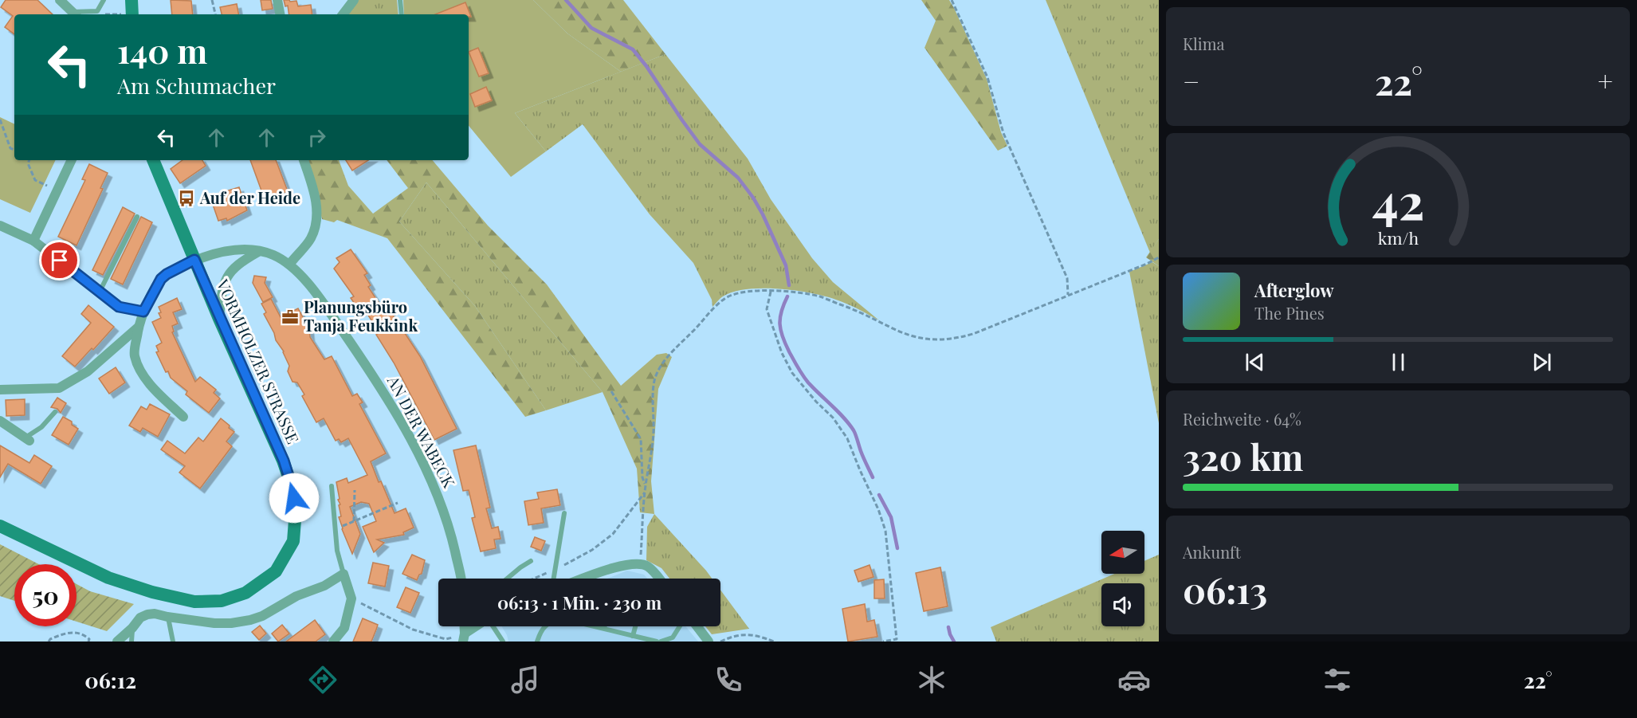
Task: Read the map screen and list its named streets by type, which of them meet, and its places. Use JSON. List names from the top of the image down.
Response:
{
  "streets": {
    "main road": ["VORMHOLZER STRASSE"],
    "street": ["AN DER WABECK"]
  },
  "crossings": [
    ["VORMHOLZER STRASSE", "AN DER WABECK"]
  ],
  "places": {
    "bus stop": ["Auf der Heide"],
    "office": ["Planungsbüro Tanja Feukkink"]
  },
  "north": "left",
  "page": {
    "tile": [
      "Klima",
      ["Reichweite · 64%", "320 km"],
      ["Ankunft", "06:13"]
    ],
    "turn": ["140 m", "Am Schumacher"],
    "heat": ["−", "22°", "+"],
    "song": ["Afterglow", "The Pines"],
    "limit": "50",
    "trip": "06:13 · 1 Min. · 230 m",
    "tabs": ["06:12", "22°"],
    "gauge": ["42", "km/h"]
  }
}
